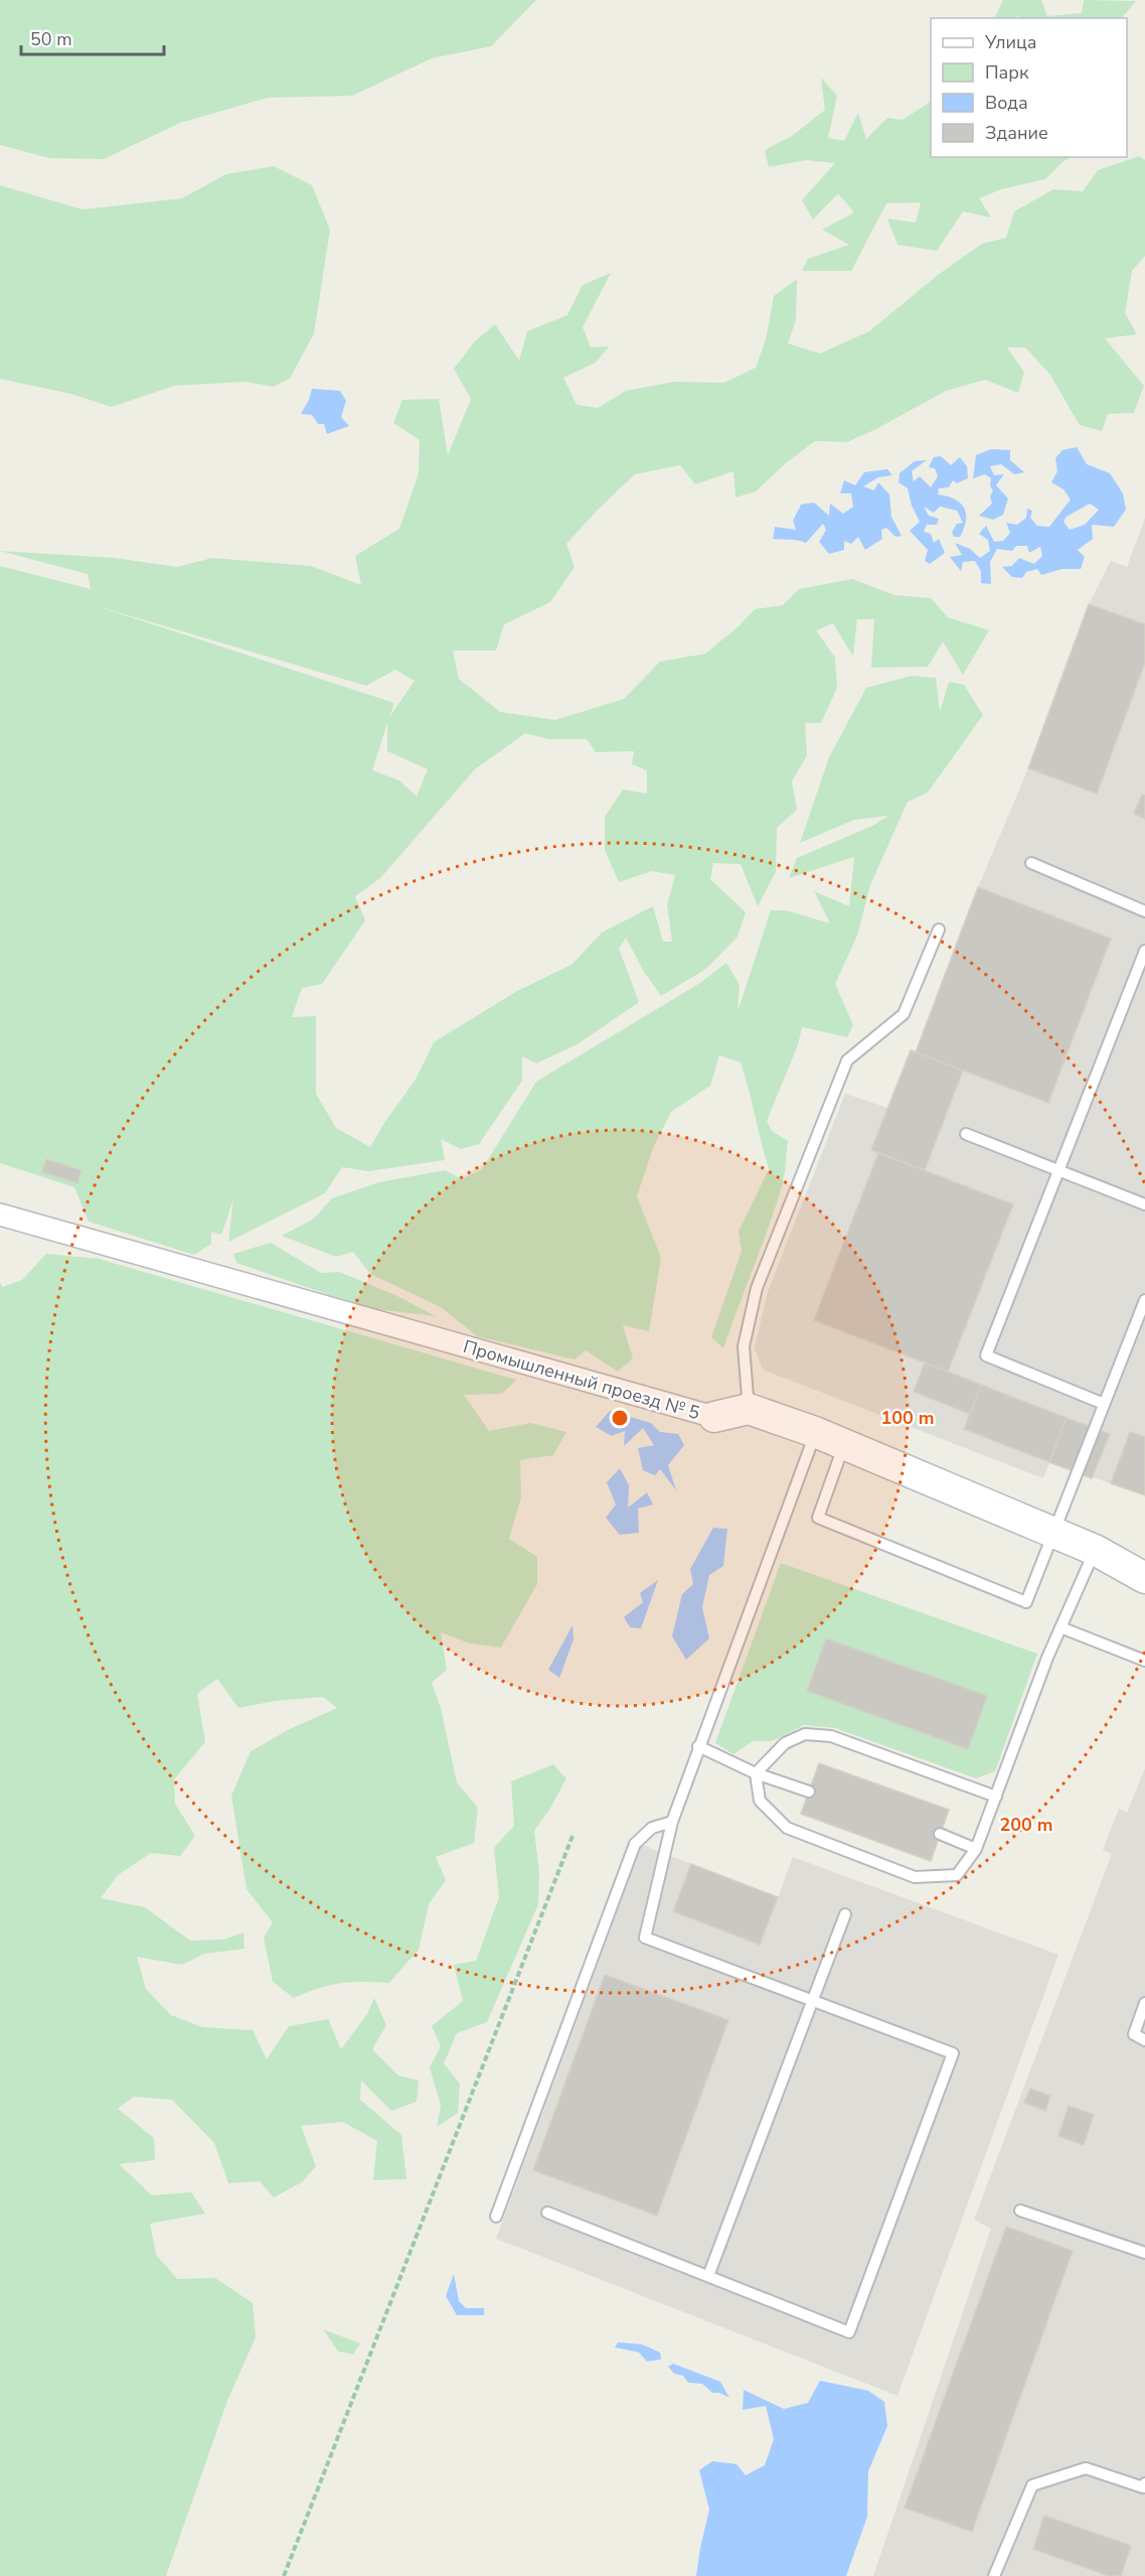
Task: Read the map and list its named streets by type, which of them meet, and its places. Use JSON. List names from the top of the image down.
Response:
{
  "streets": {
    "street": ["Промышленный проезд № 5"]
  },
  "legend": [
    "Улица",
    "Парк",
    "Вода",
    "Здание"
  ],
  "scale_bar": "50 m",
  "rings": ["100 m", "200 m"]
}
